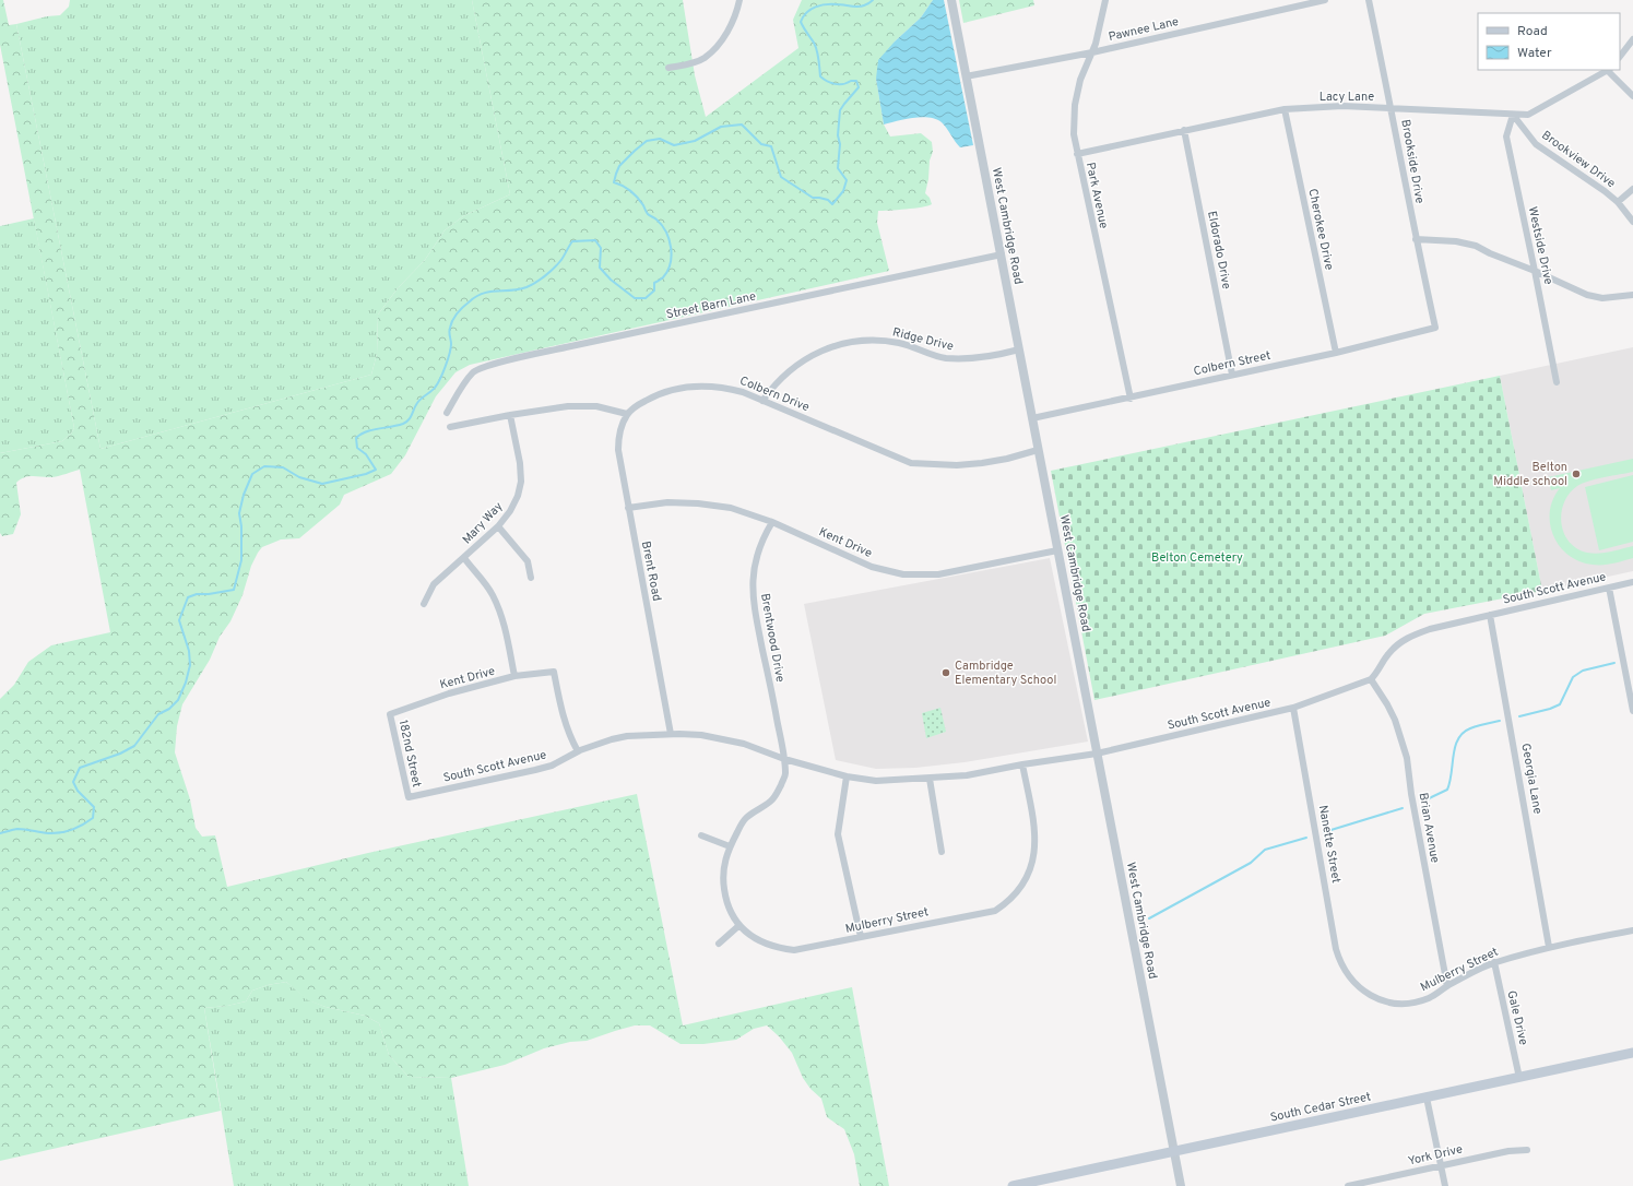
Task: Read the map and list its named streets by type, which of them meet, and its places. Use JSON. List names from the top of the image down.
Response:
{
  "streets": {
    "main road": ["South Cedar Street"],
    "street": [
      "Pawnee Lane",
      "Lacy Lane",
      "Brookview Drive",
      "Brookside Drive",
      "Park Avenue",
      "West Cambridge Road",
      "Cherokee Drive",
      "Westside Drive",
      "Eldorado Drive",
      "Street Barn Lane",
      "Ridge Drive",
      "Colbern Street",
      "Colbern Drive",
      "Mary Way",
      "Kent Drive",
      "Brent Road",
      "South Scott Avenue",
      "Brentwood Drive",
      "182nd Street",
      "Georgia Lane",
      "Brian Avenue",
      "Nanette Street",
      "Mulberry Street",
      "Gale Drive",
      "York Drive"
    ]
  },
  "crossings": [
    ["Pawnee Lane", "Park Avenue"],
    ["Pawnee Lane", "West Cambridge Road"],
    ["Lacy Lane", "Brookview Drive"],
    ["Lacy Lane", "Brookside Drive"],
    ["Lacy Lane", "Park Avenue"],
    ["Lacy Lane", "Cherokee Drive"],
    ["Lacy Lane", "Westside Drive"],
    ["Lacy Lane", "Eldorado Drive"],
    ["Brookview Drive", "Westside Drive"],
    ["Brookside Drive", "Colbern Street"],
    ["Park Avenue", "Colbern Street"],
    ["West Cambridge Road", "Street Barn Lane"],
    ["West Cambridge Road", "Ridge Drive"],
    ["West Cambridge Road", "Colbern Street"],
    ["West Cambridge Road", "Colbern Drive"],
    ["West Cambridge Road", "Kent Drive"],
    ["West Cambridge Road", "South Scott Avenue"],
    ["West Cambridge Road", "South Cedar Street"],
    ["Cherokee Drive", "Colbern Street"],
    ["Eldorado Drive", "Colbern Street"],
    ["Ridge Drive", "Colbern Drive"],
    ["Colbern Drive", "Brent Road"],
    ["Kent Drive", "Brent Road"],
    ["Kent Drive", "South Scott Avenue"],
    ["Kent Drive", "Brentwood Drive"],
    ["Kent Drive", "182nd Street"],
    ["Brent Road", "South Scott Avenue"],
    ["South Scott Avenue", "Brentwood Drive"],
    ["South Scott Avenue", "182nd Street"],
    ["South Scott Avenue", "Georgia Lane"],
    ["South Scott Avenue", "Brian Avenue"],
    ["South Scott Avenue", "Nanette Street"],
    ["South Scott Avenue", "Mulberry Street"],
    ["Brentwood Drive", "Mulberry Street"],
    ["Georgia Lane", "Mulberry Street"],
    ["Brian Avenue", "Mulberry Street"],
    ["Nanette Street", "Mulberry Street"],
    ["Mulberry Street", "Gale Drive"],
    ["Gale Drive", "South Cedar Street"]
  ],
  "parks": ["Belton Cemetery"],
  "places": ["Belton Middle school", "Cambridge Elementary School"],
  "legend": ["Road", "Water"]
}
